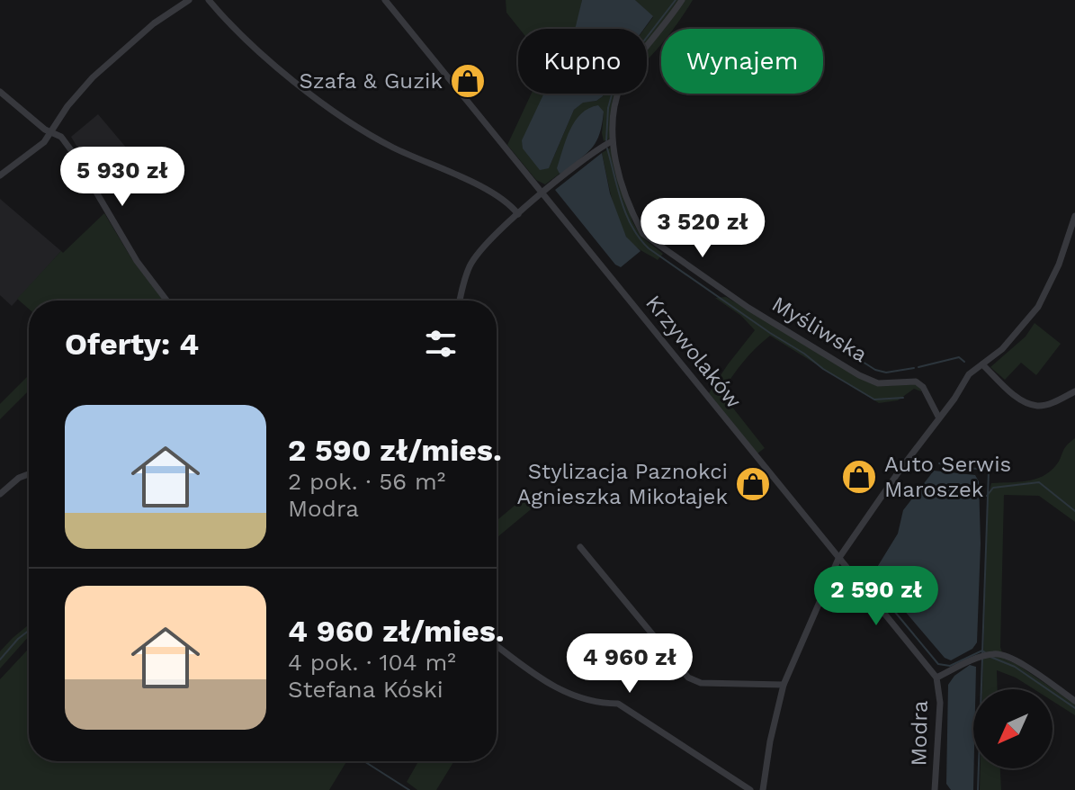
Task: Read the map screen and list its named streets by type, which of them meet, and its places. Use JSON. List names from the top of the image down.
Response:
{
  "streets": {
    "street": ["Myśliwska", "Krzywolaków", "Modra"]
  },
  "crossings": [
    ["Krzywolaków", "Modra"]
  ],
  "places": {
    "shop": ["Szafa & Guzik", "Auto Serwis Maroszek", "Stylizacja Paznokci Agnieszka Mikołajek"]
  },
  "north": "bottom left",
  "page": {
    "chip": ["Kupno", "Wynajem"],
    "price": [
      "5 930 zł",
      "3 520 zł",
      "2 590 zł",
      "4 960 zł"
    ],
    "heading": "Oferty: 4",
    "list": [
      {
        "name": "2 590 zł/mies.",
        "note": "2 pok. · 56 m² · Modra"
      },
      {
        "name": "4 960 zł/mies.",
        "note": "4 pok. · 104 m² · Stefana Kóski"
      }
    ]
  }
}
